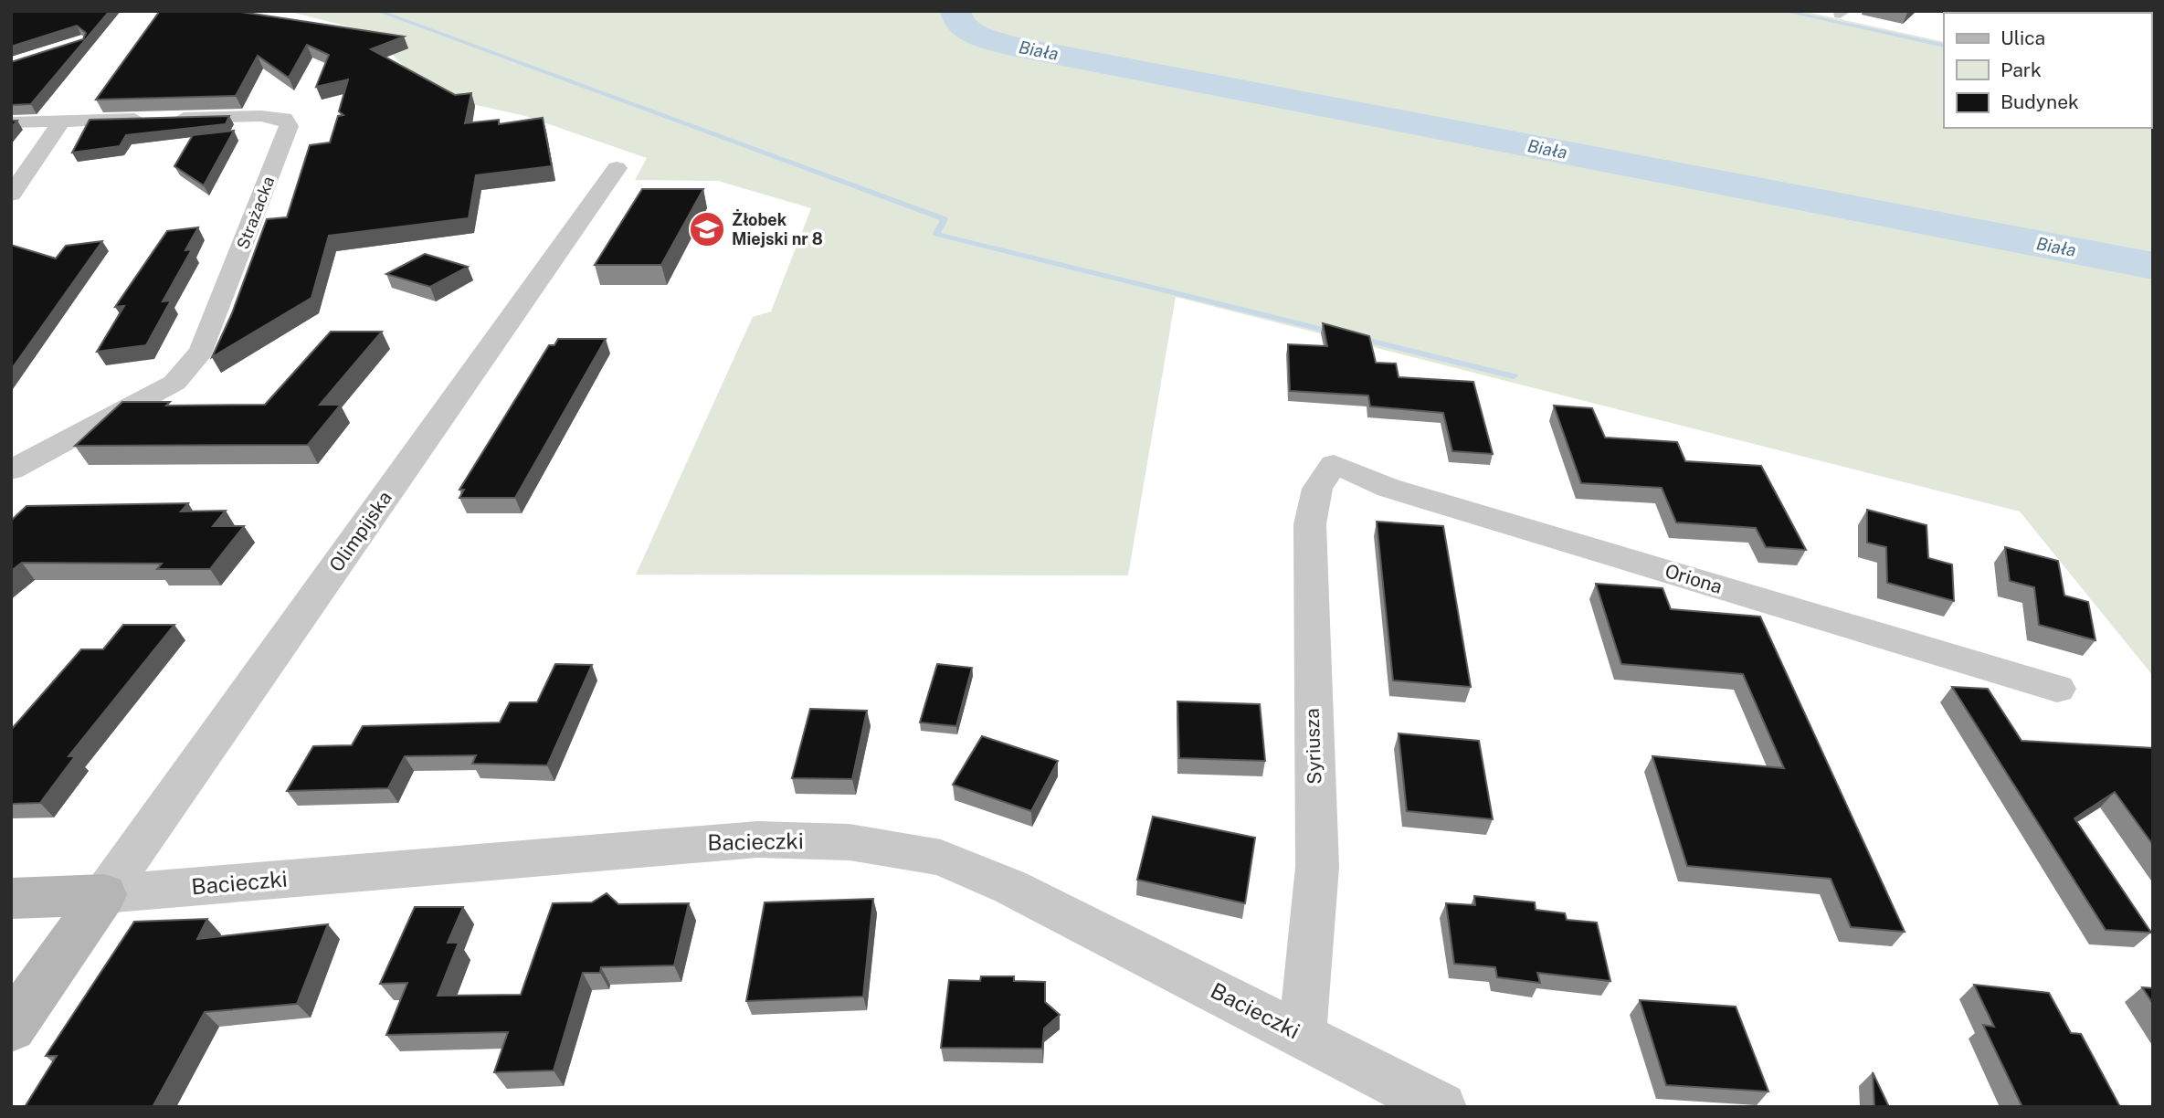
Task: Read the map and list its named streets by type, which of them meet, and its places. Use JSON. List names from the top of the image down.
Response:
{
  "streets": {
    "street": [
      "Strażacka",
      "Olimpijska",
      "Oriona",
      "Syriusza",
      "Bacieczki"
    ]
  },
  "crossings": [
    ["Olimpijska", "Bacieczki"],
    ["Oriona", "Syriusza"],
    ["Syriusza", "Bacieczki"]
  ],
  "water": ["Biała"],
  "places": {
    "school or university": ["Żłobek Miejski nr 8"]
  },
  "legend": ["Ulica", "Park", "Budynek"]
}
